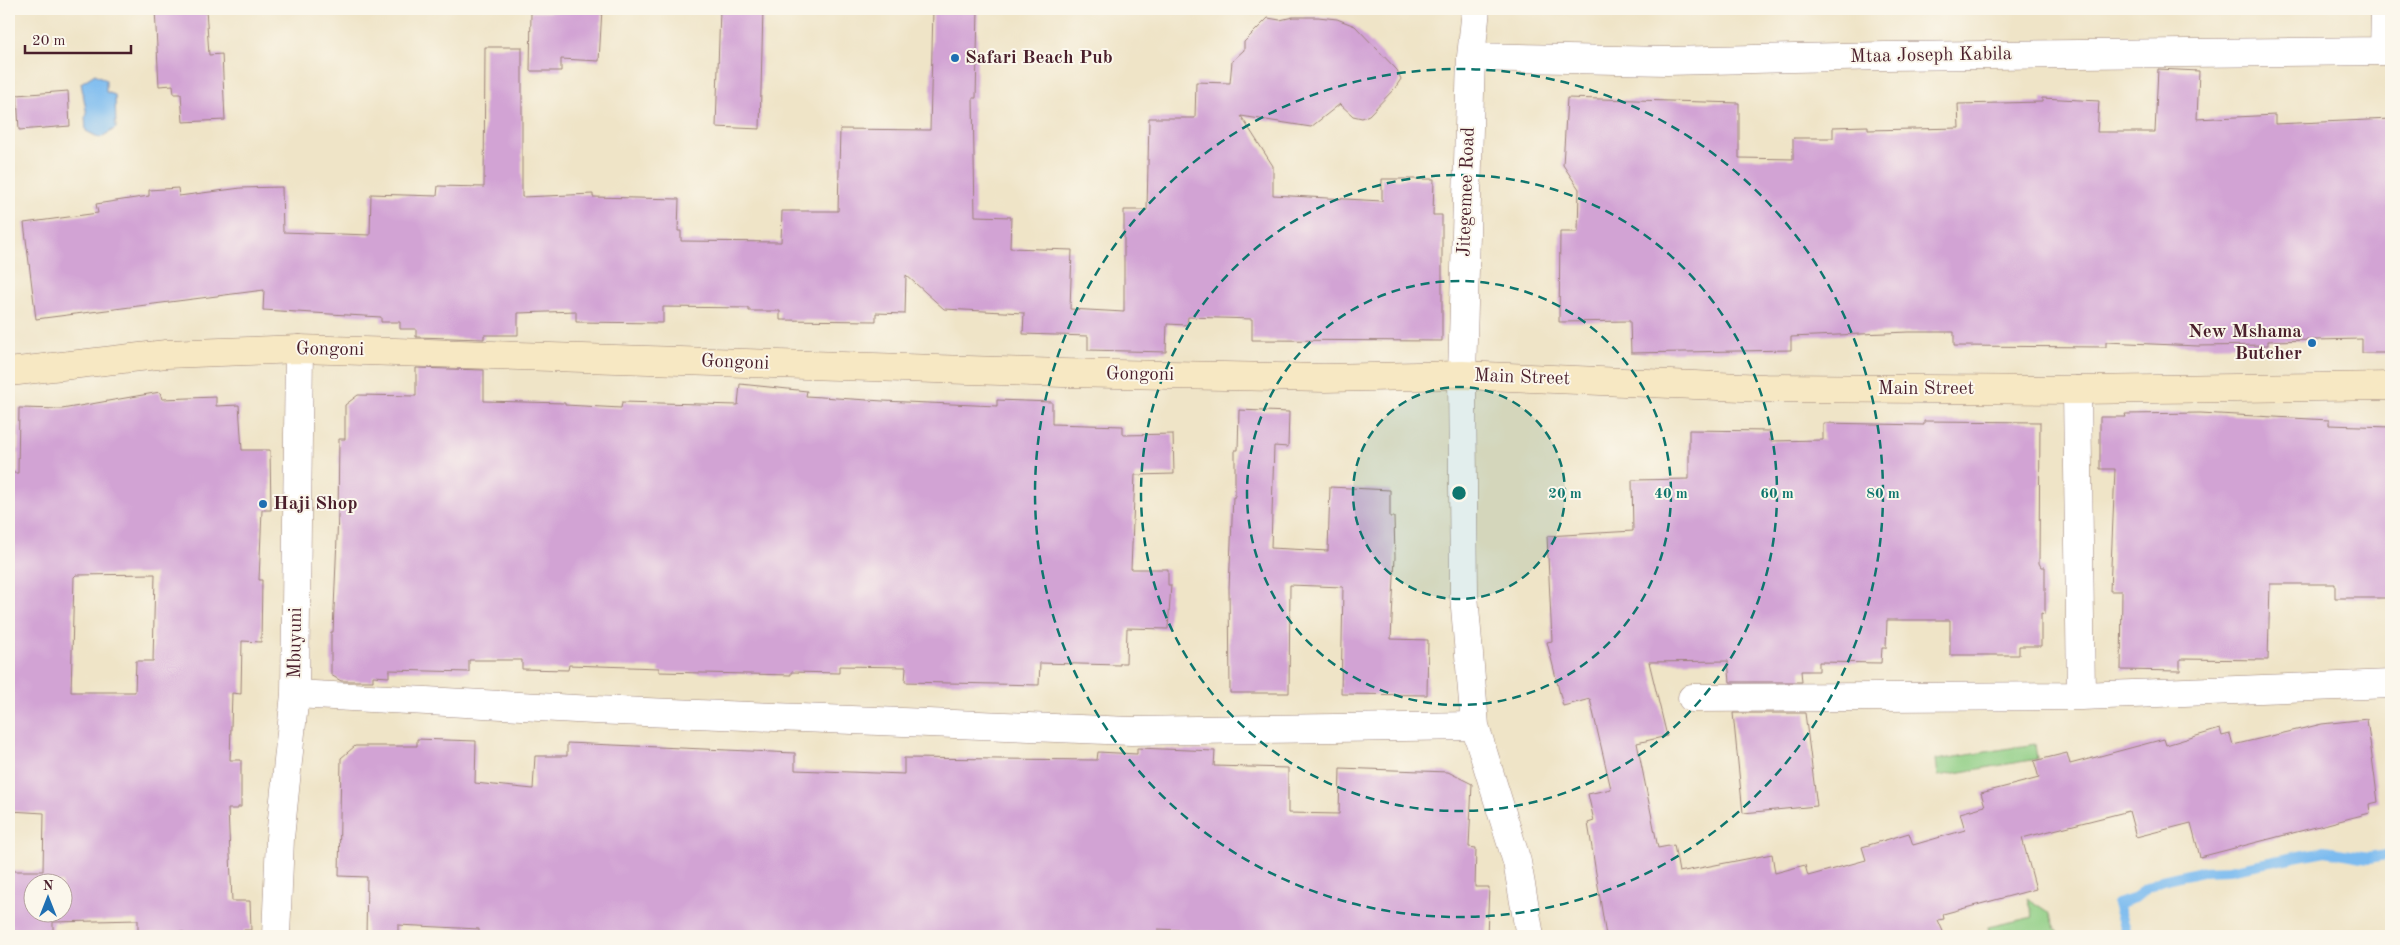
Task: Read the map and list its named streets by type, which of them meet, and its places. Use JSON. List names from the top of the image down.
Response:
{
  "streets": {
    "street": [
      "Mtaa Joseph Kabila",
      "Jitegemee Road",
      "Gongoni",
      "Main Street",
      "Mbuyuni"
    ]
  },
  "crossings": [
    ["Mtaa Joseph Kabila", "Jitegemee Road"],
    ["Jitegemee Road", "Gongoni"],
    ["Jitegemee Road", "Main Street"],
    ["Gongoni", "Main Street"],
    ["Gongoni", "Mbuyuni"]
  ],
  "places": ["Safari Beach Pub", "New Mshama Butcher", "Haji Shop"],
  "scale_bar": "20 m",
  "north": "top",
  "rings": [
    "20 m",
    "40 m",
    "60 m",
    "80 m"
  ]
}
